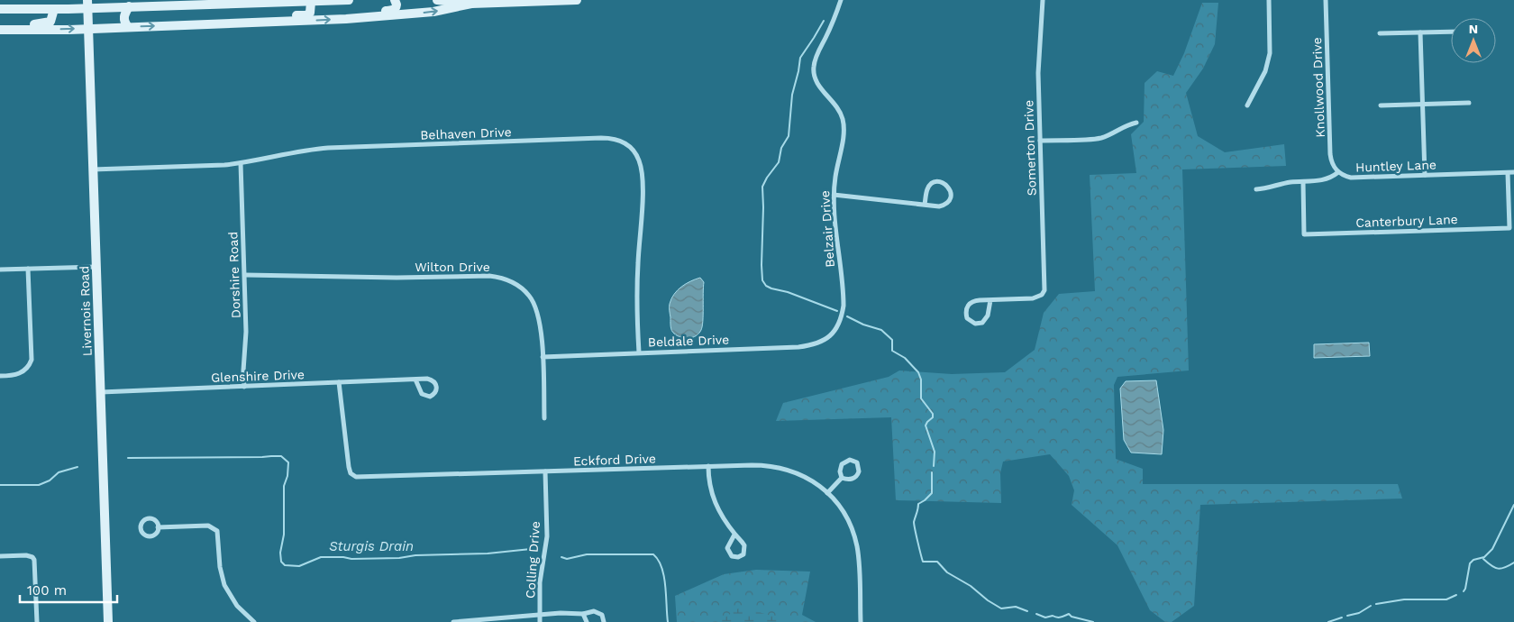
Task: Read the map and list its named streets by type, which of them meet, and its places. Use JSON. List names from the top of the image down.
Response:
{
  "streets": {
    "main road": ["Livernois Road"],
    "street": [
      "Knollwood Drive",
      "Belhaven Drive",
      "Somerton Drive",
      "Huntley Lane",
      "Canterbury Lane",
      "Belzair Drive",
      "Wilton Drive",
      "Dorshire Road",
      "Beldale Drive",
      "Glenshire Drive",
      "Eckford Drive",
      "Colling Drive"
    ]
  },
  "crossings": [
    ["Knollwood Drive", "Huntley Lane"],
    ["Belhaven Drive", "Dorshire Road"],
    ["Belhaven Drive", "Livernois Road"],
    ["Belhaven Drive", "Beldale Drive"],
    ["Huntley Lane", "Canterbury Lane"],
    ["Belzair Drive", "Beldale Drive"],
    ["Wilton Drive", "Dorshire Road"],
    ["Wilton Drive", "Beldale Drive"],
    ["Dorshire Road", "Glenshire Drive"],
    ["Livernois Road", "Glenshire Drive"],
    ["Glenshire Drive", "Eckford Drive"],
    ["Eckford Drive", "Colling Drive"]
  ],
  "water": ["Sturgis Drain"],
  "scale_bar": "100 m",
  "north": "top"
}
